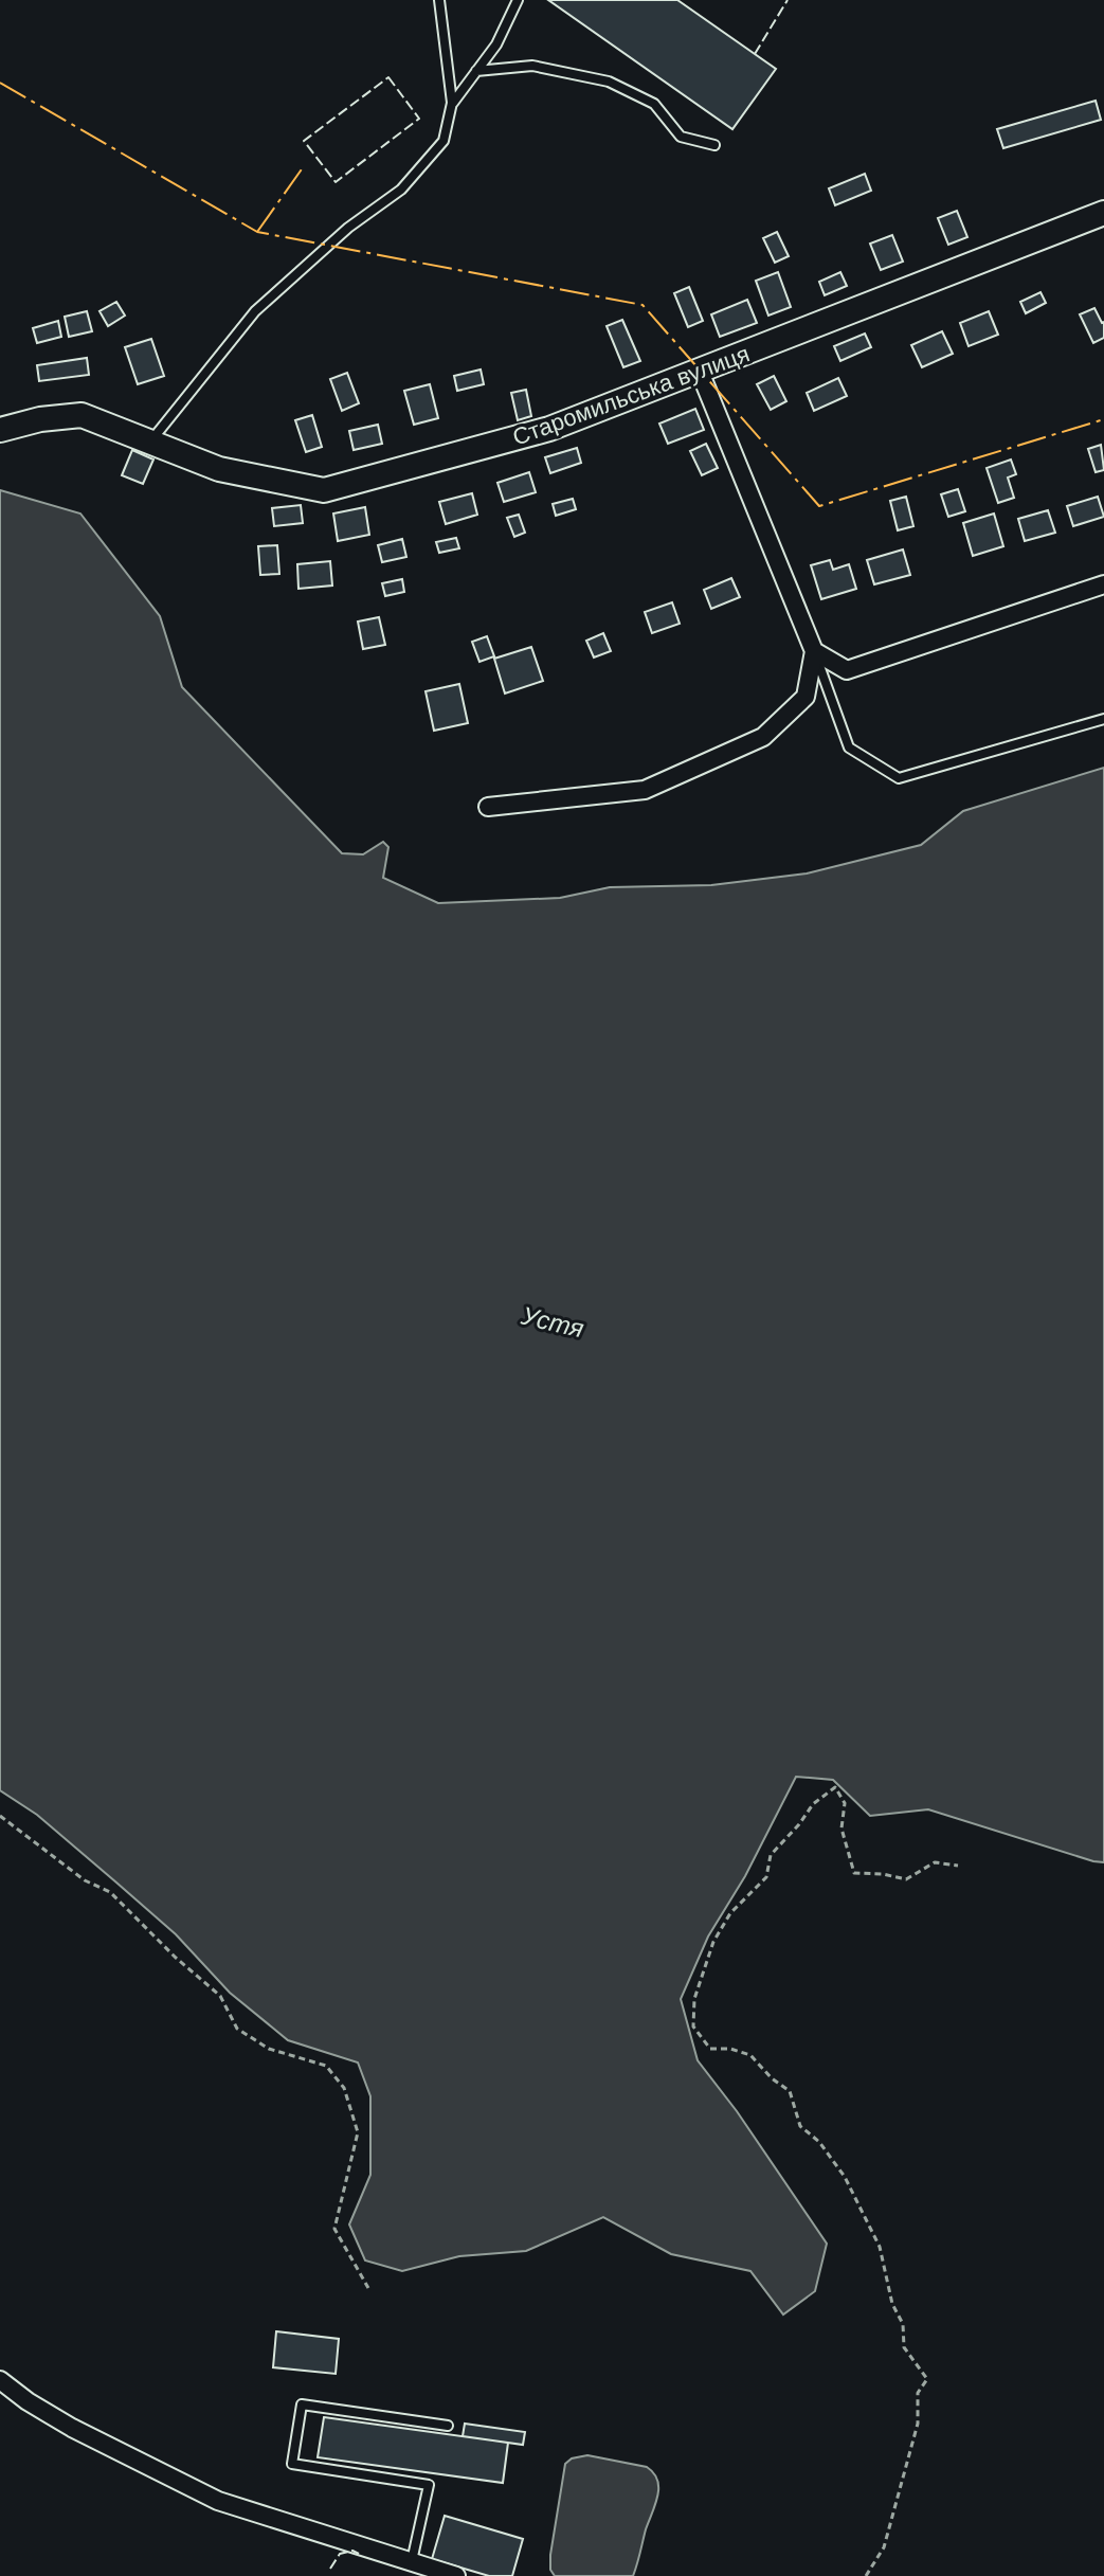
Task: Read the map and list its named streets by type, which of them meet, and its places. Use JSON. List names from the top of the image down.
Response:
{
  "streets": {
    "street": ["Старомильська вулиця"]
  },
  "water": ["Устя"]
}
